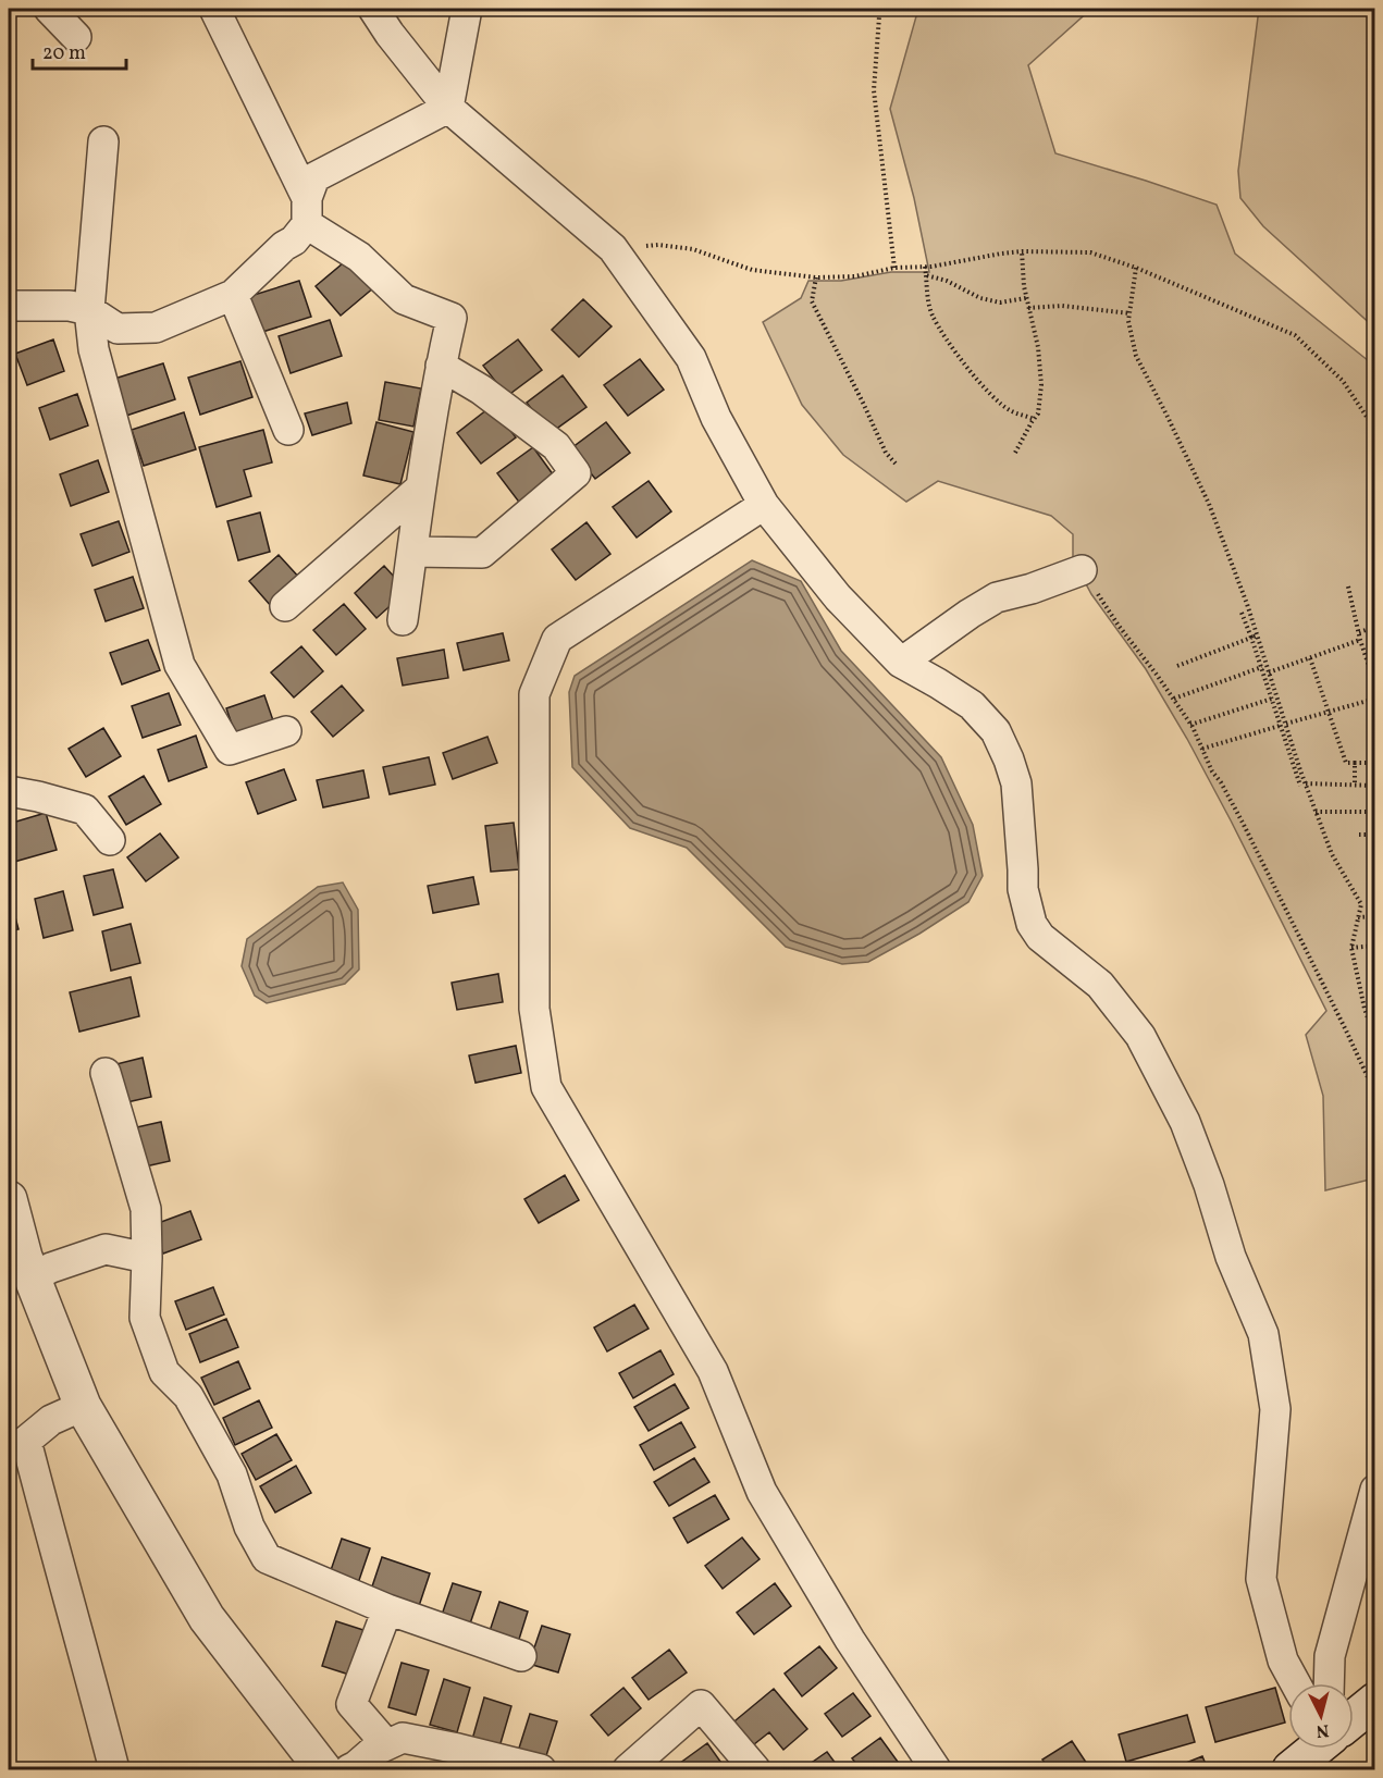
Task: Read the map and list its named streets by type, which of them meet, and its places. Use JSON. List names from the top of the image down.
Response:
{
  "scale_bar": "20 m",
  "north": "bottom"
}
